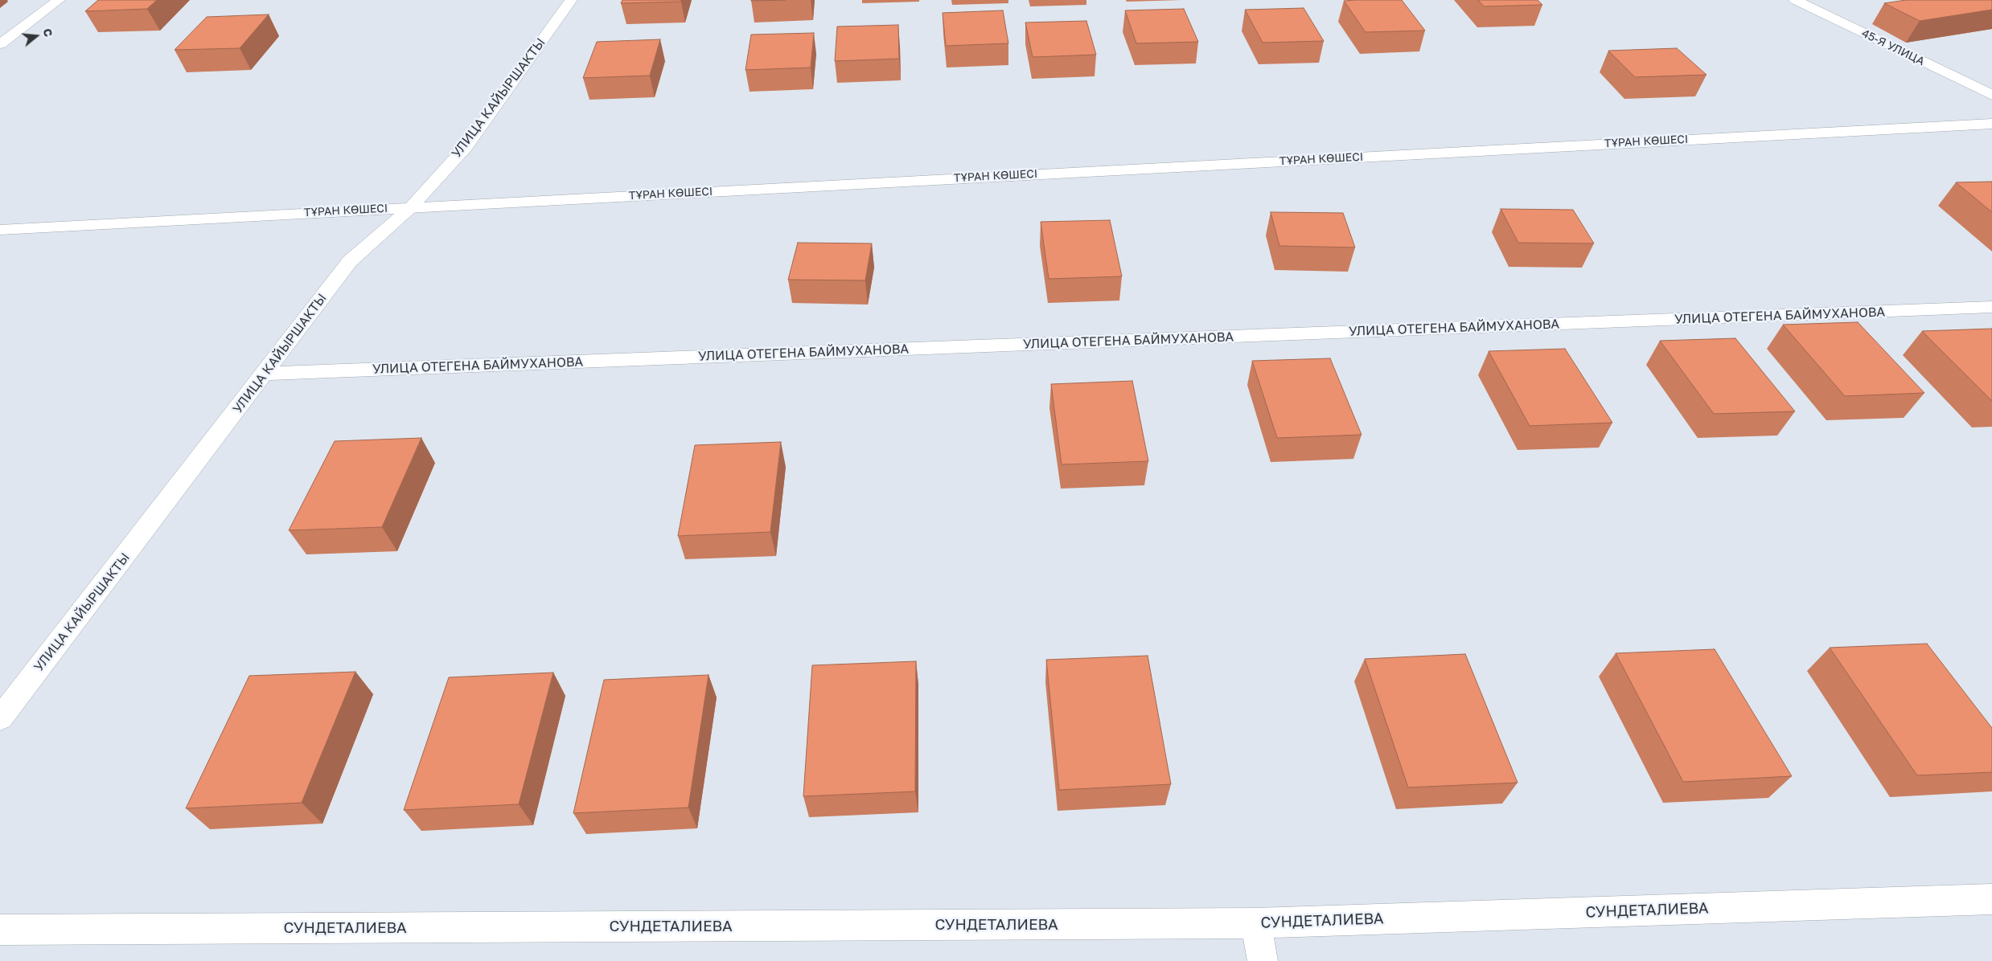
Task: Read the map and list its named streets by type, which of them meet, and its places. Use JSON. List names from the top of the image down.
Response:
{
  "streets": {
    "street": [
      "45-Я УЛИЦА",
      "УЛИЦА КАЙЫРШАКТЫ",
      "ТҰРАН КӨШЕСІ",
      "УЛИЦА ОТЕГЕНА БАЙМУХАНОВА",
      "СУНДЕТАЛИЕВА"
    ]
  },
  "crossings": [
    ["УЛИЦА КАЙЫРШАКТЫ", "ТҰРАН КӨШЕСІ"],
    ["УЛИЦА КАЙЫРШАКТЫ", "УЛИЦА ОТЕГЕНА БАЙМУХАНОВА"]
  ],
  "north": "right"
}
